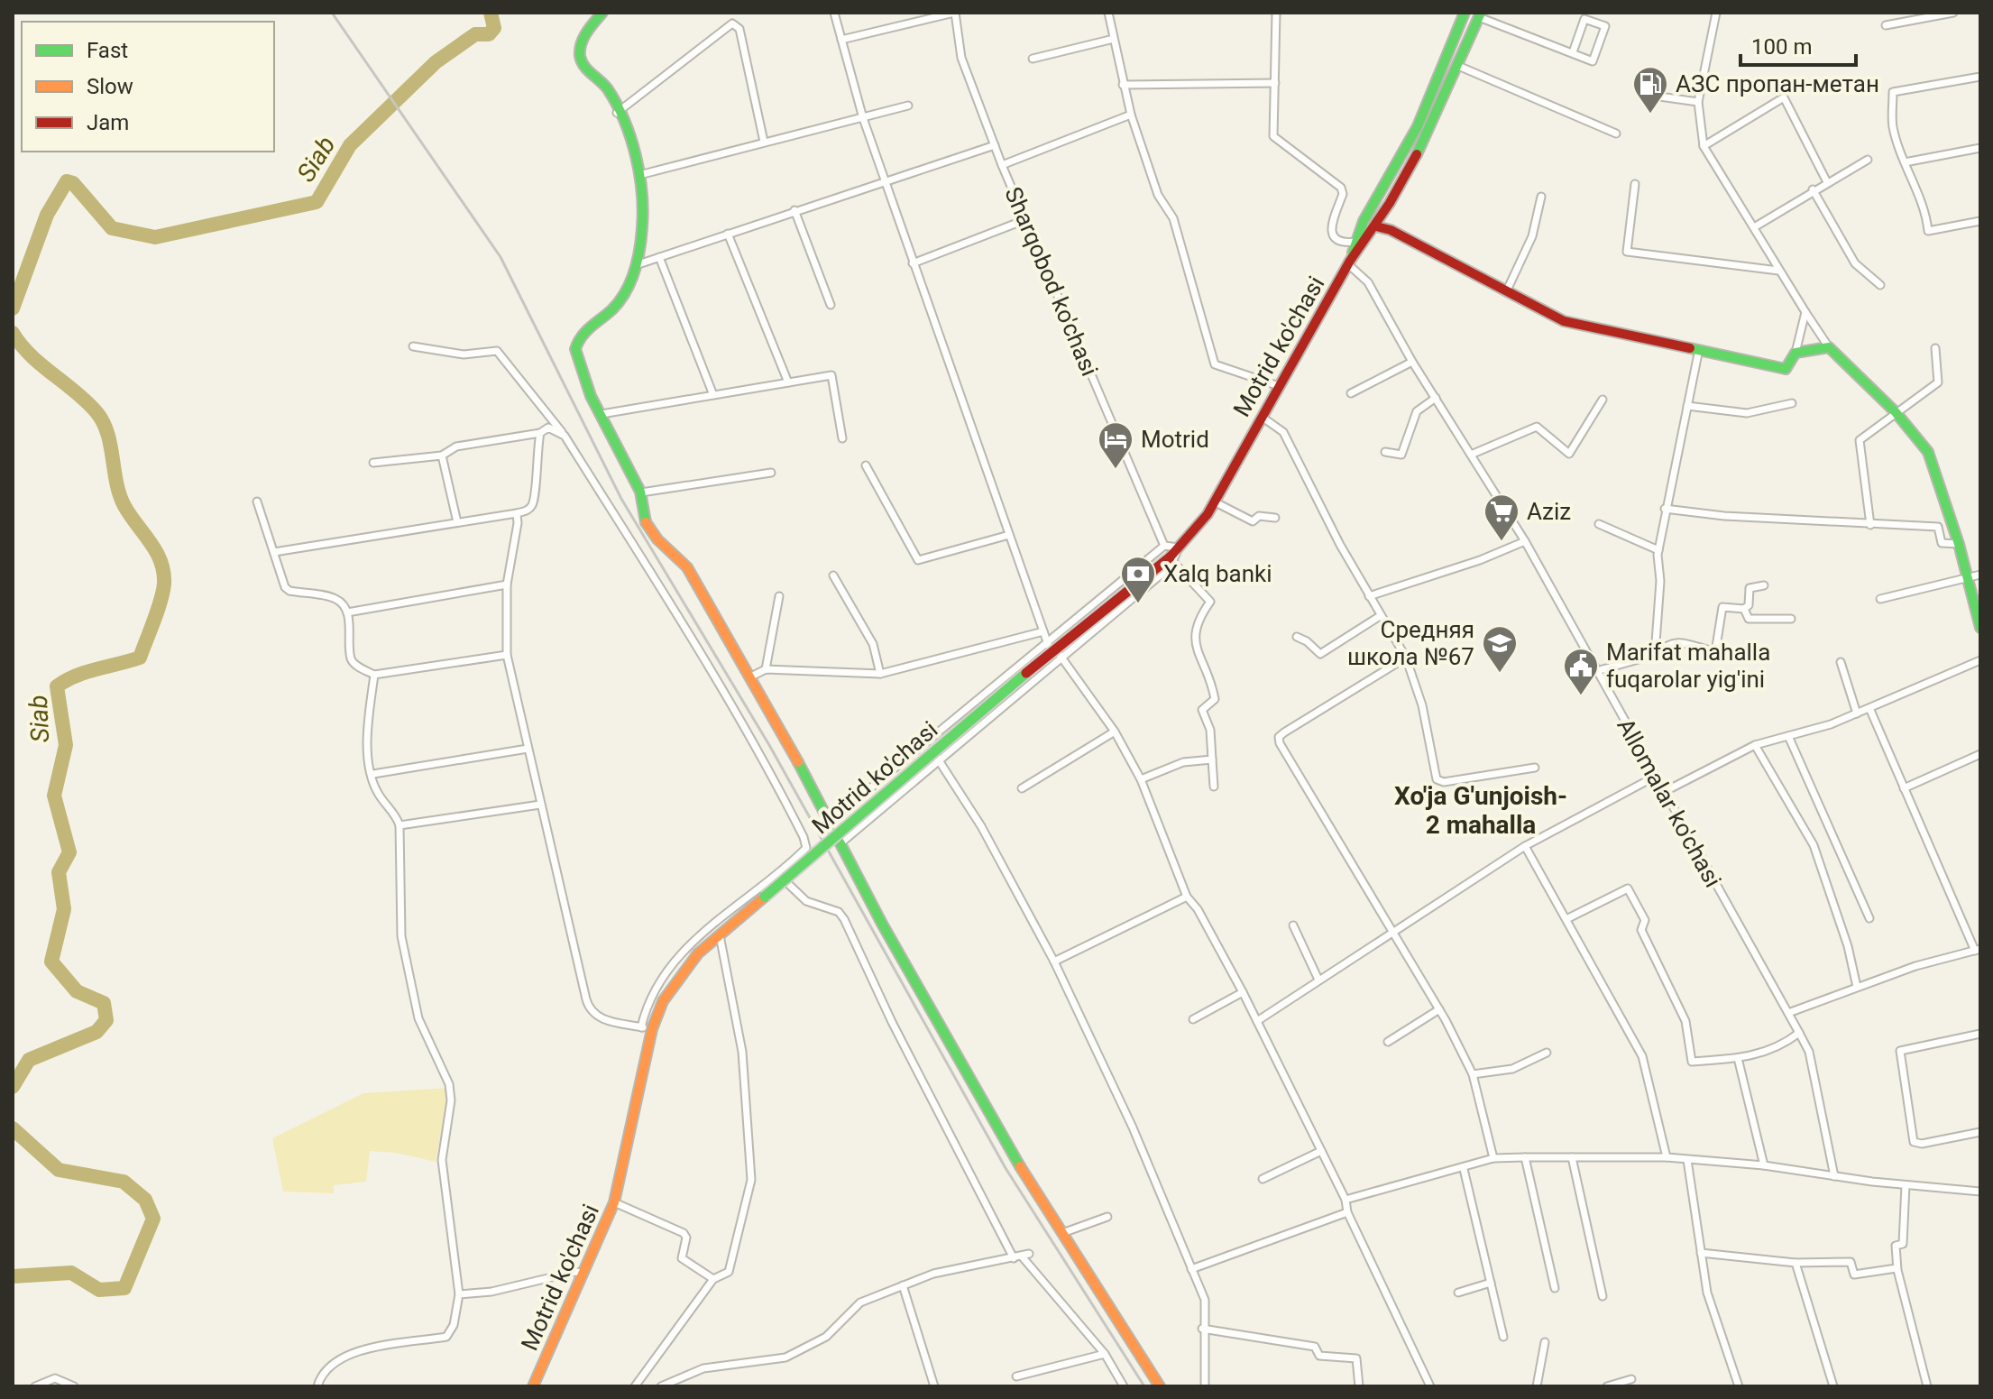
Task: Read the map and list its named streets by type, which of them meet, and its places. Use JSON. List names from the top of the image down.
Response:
{
  "streets": {
    "street": ["Sharqobod ko'chasi", "Motrid ko'chasi", "Allomalar ko'chasi"]
  },
  "crossings": [
    ["Motrid ko'chasi", "Allomalar ko'chasi"]
  ],
  "districts": ["Xo'ja G'unjoish- 2 mahalla"],
  "water": ["Siab"],
  "places": {
    "fuel station": ["АЗС пропан-метан"],
    "hotel": ["Motrid"],
    "supermarket": ["Aziz"],
    "bank": ["Xalq banki"],
    "school or university": ["Средняя школа №67"],
    "public building": ["Marifat mahalla fuqarolar yig'ini"]
  },
  "legend": ["Fast", "Slow", "Jam"],
  "scale_bar": "100 m"
}
